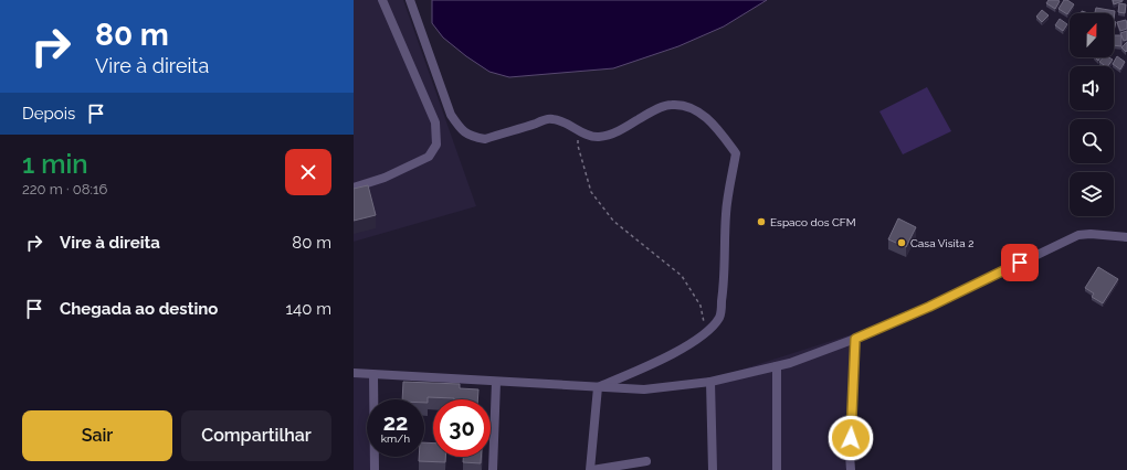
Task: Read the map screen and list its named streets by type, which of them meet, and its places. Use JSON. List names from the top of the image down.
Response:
{
  "places": ["Espaco dos CFM", "Casa Visita 2"],
  "north": "top",
  "page": {
    "turn": ["80 m", "Vire à direita"],
    "then": "Depois",
    "heading": ["1 min", "220 m · 08:16"],
    "list": [
      {
        "name": "Vire à direita",
        "value": "80 m"
      },
      {
        "name": "Chegada ao destino",
        "value": "140 m"
      }
    ],
    "speed": "22 km/h",
    "limit": "30",
    "buttons": ["Sair", "Compartilhar"]
  }
}
